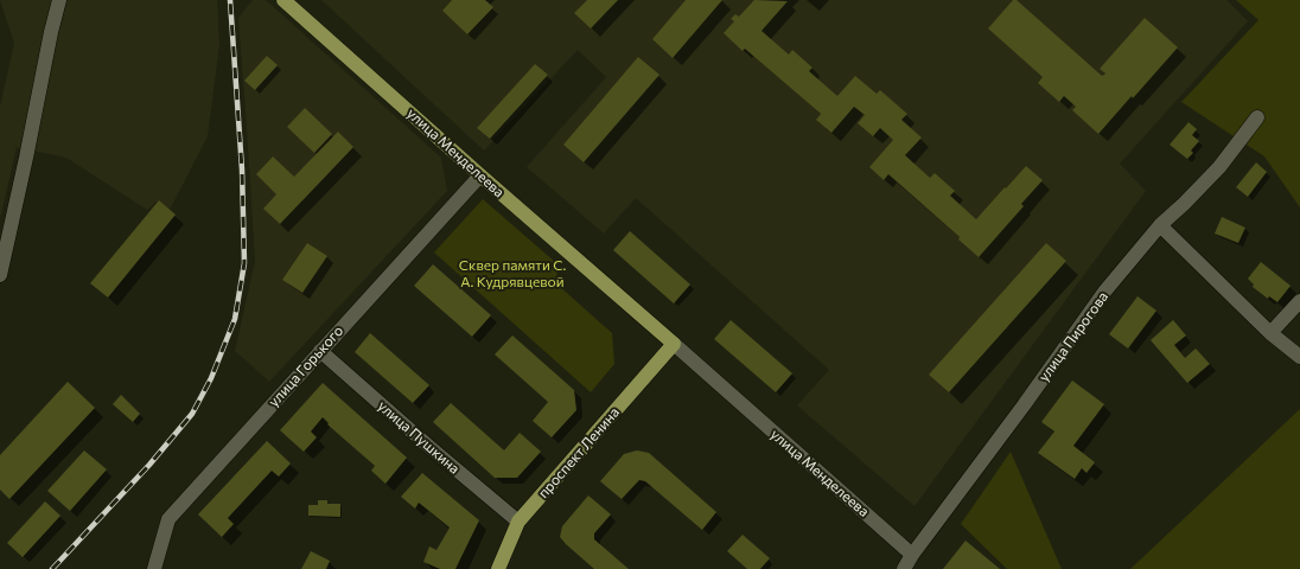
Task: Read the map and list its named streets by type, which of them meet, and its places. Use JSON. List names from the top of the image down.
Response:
{
  "streets": {
    "main road": ["улица Менделеева", "проспект Ленина"],
    "street": ["улица Пирогова", "улица Горького", "улица Пушкина"]
  },
  "crossings": [
    ["улица Менделеева", "улица Пирогова"],
    ["улица Менделеева", "улица Горького"],
    ["улица Менделеева", "проспект Ленина"],
    ["улица Горького", "улица Пушкина"],
    ["улица Пушкина", "проспект Ленина"]
  ],
  "parks": ["Сквер памяти С. А. Кудрявцевой"]
}
